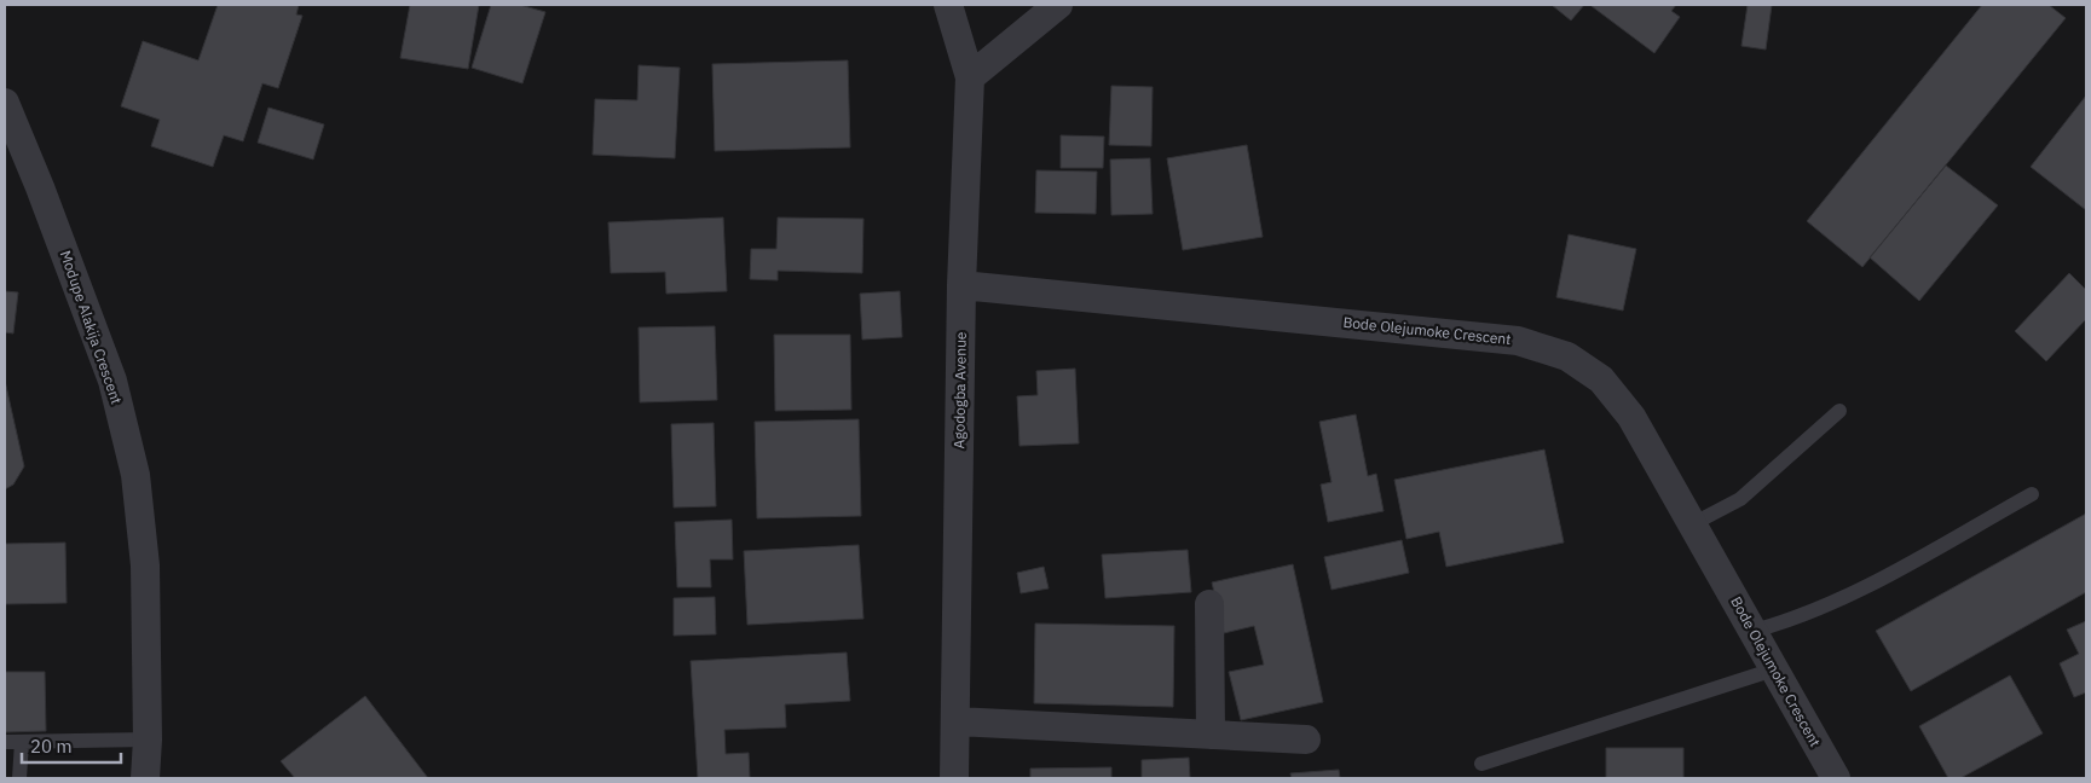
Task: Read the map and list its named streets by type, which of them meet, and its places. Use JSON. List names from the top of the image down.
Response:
{
  "streets": {
    "street": ["Modupe Alakija Crescent", "Bode Olejumoke Crescent", "Agodogba Avenue"]
  },
  "crossings": [
    ["Bode Olejumoke Crescent", "Agodogba Avenue"]
  ],
  "scale_bar": "20 m"
}
